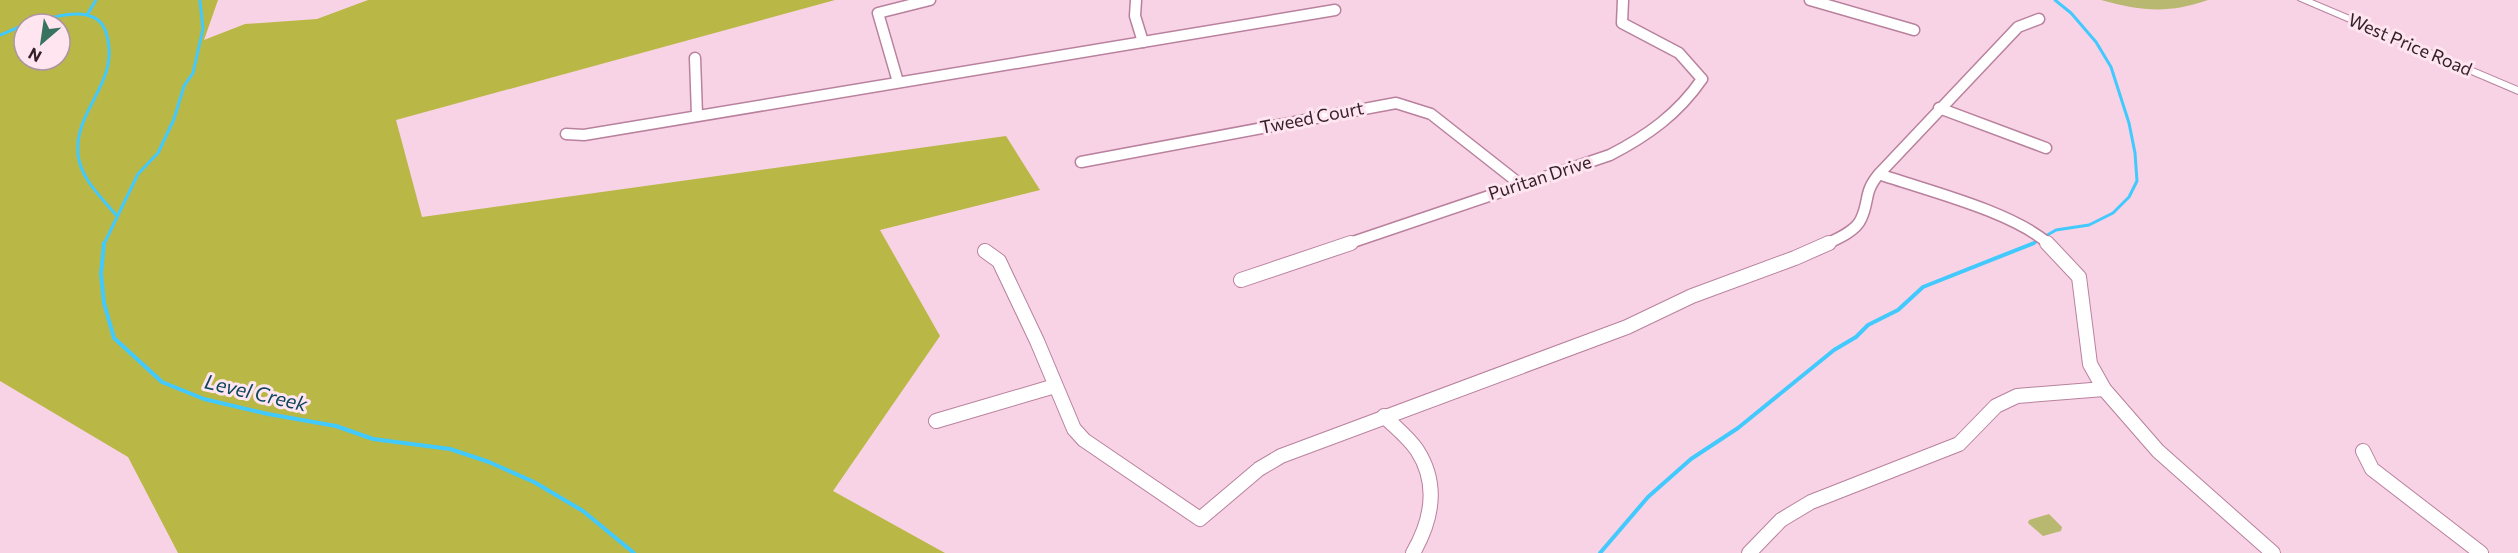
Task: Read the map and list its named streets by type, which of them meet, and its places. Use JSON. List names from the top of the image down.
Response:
{
  "streets": {
    "street": ["West Price Road", "Tweed Court", "Puritan Drive"]
  },
  "crossings": [
    ["Tweed Court", "Puritan Drive"]
  ],
  "water": ["Level Creek"],
  "north": "bottom left"
}
